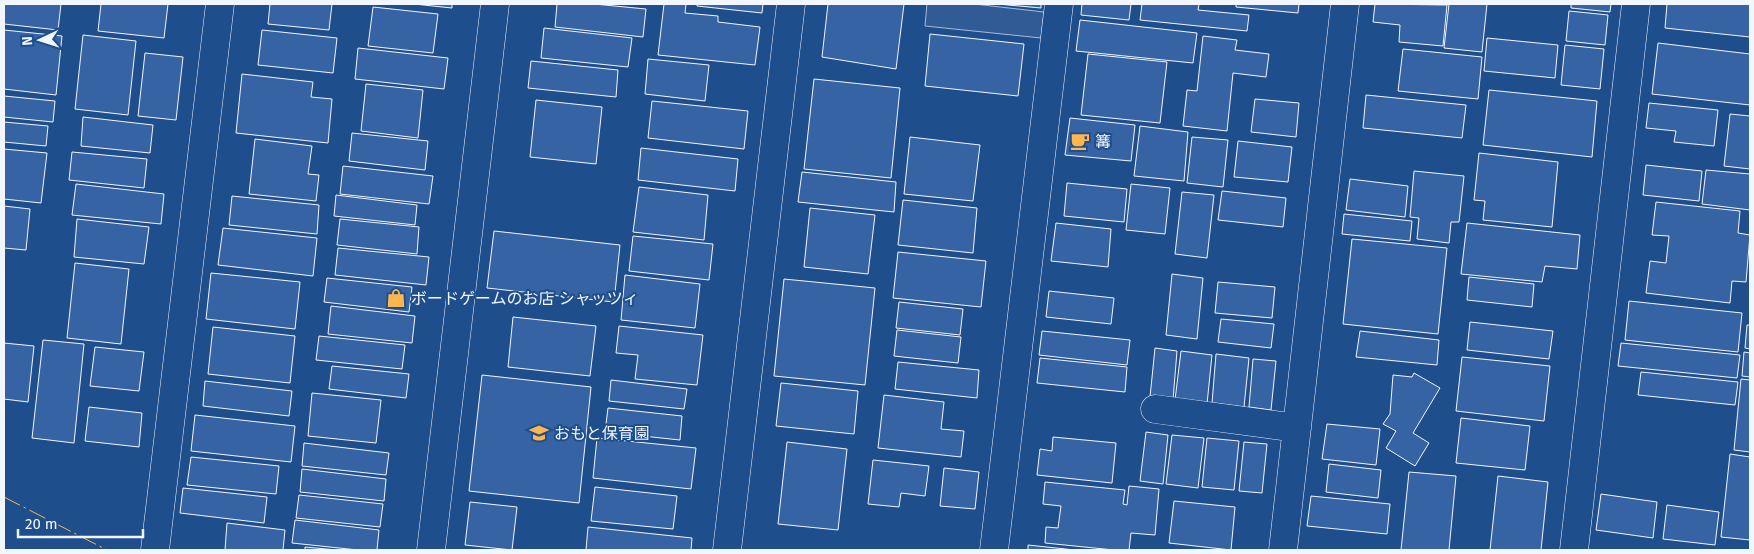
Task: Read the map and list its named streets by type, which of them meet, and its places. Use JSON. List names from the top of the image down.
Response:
{
  "places": {
    "cafe": ["篝"],
    "shop": ["ボードゲームのお店 シャッツィ"],
    "school or university": ["おもと保育園"]
  },
  "scale_bar": "20 m",
  "north": "left"
}
